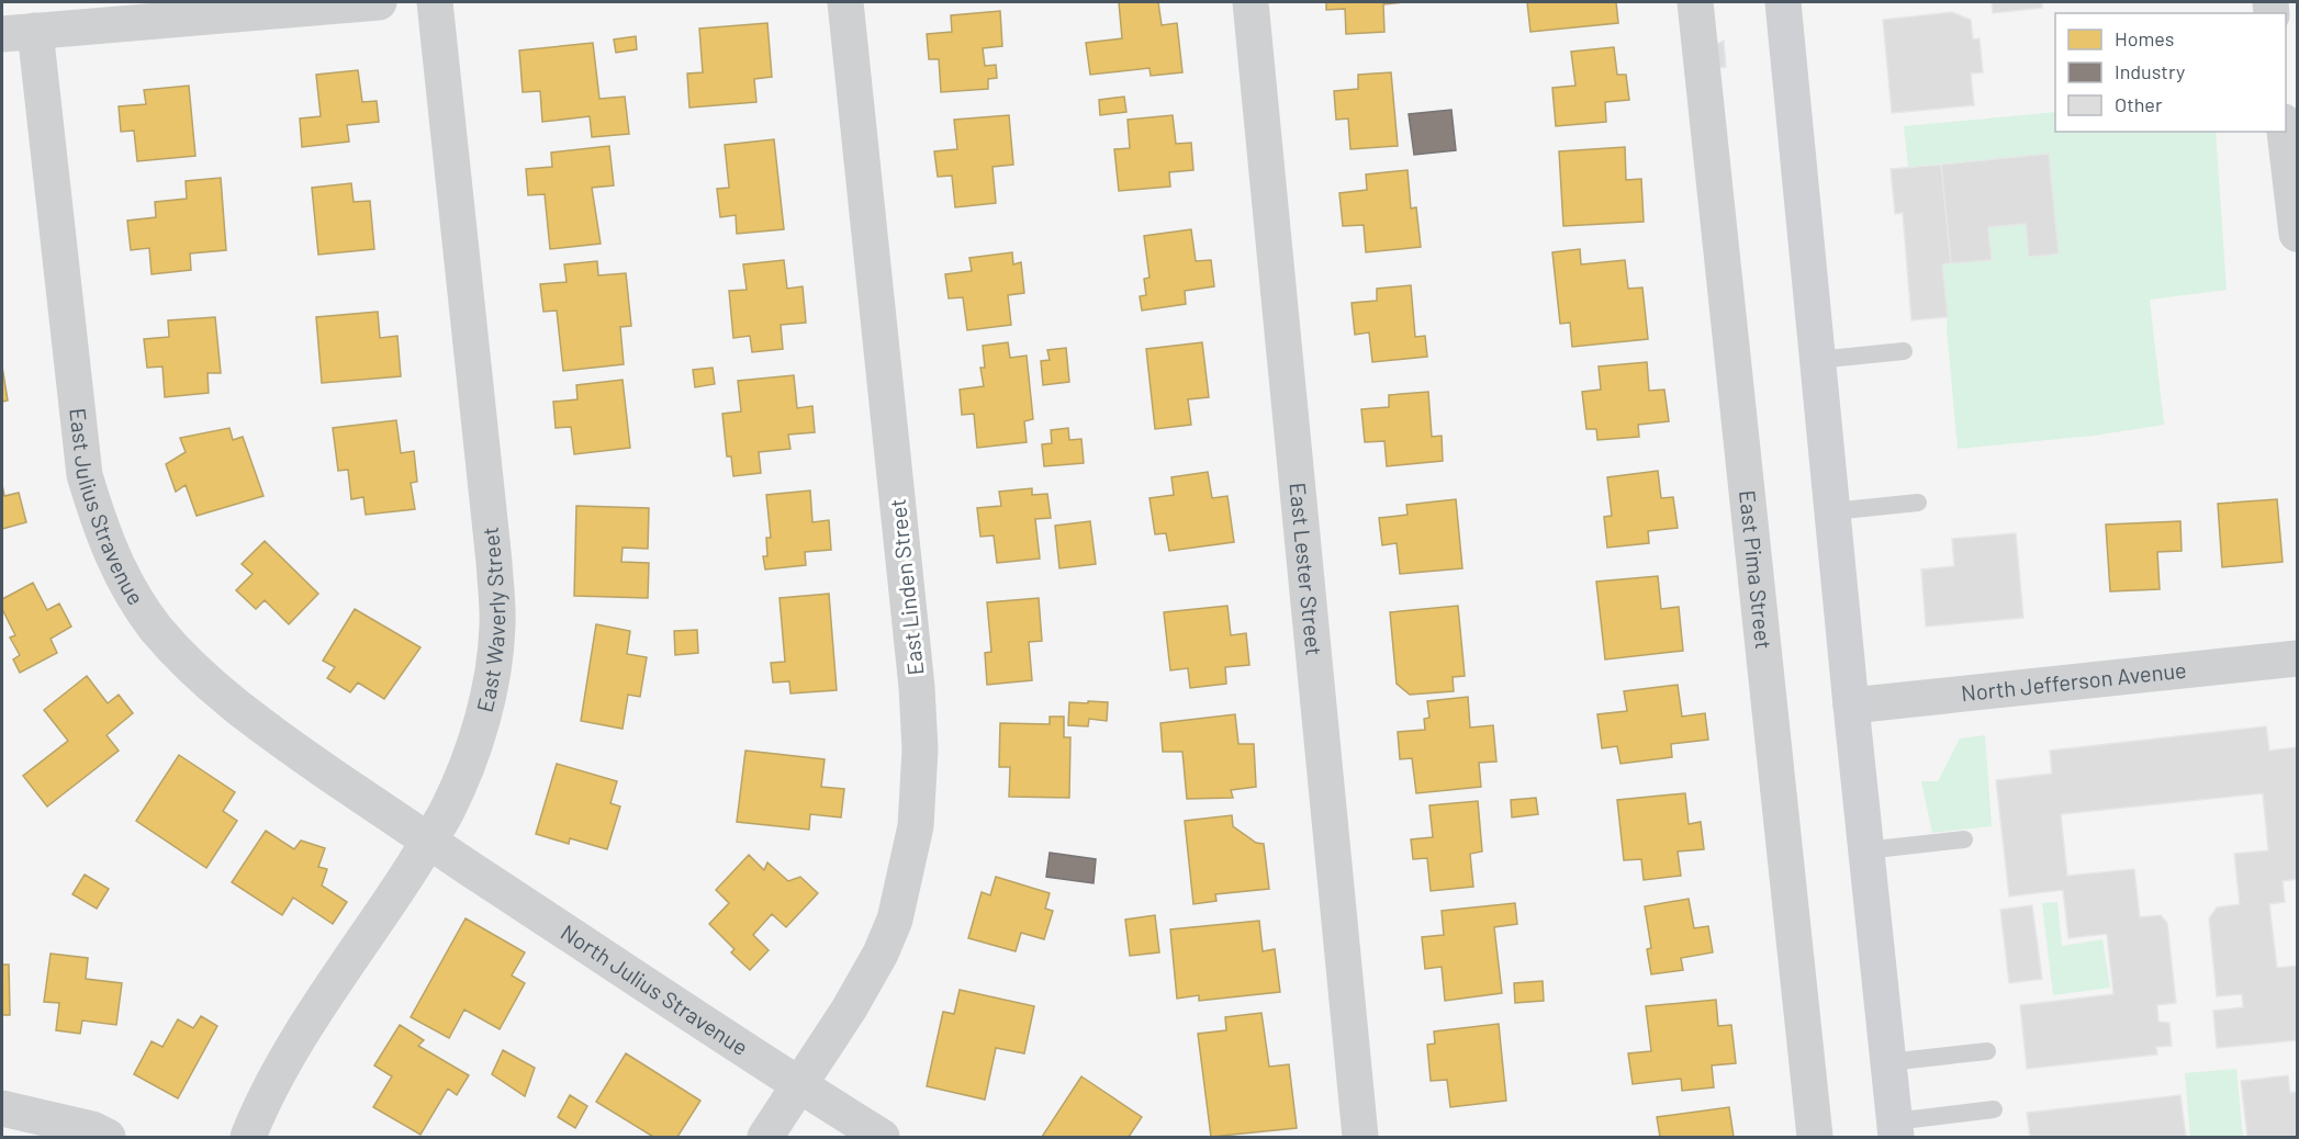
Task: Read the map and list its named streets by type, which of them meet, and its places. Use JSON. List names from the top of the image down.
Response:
{
  "streets": {
    "street": [
      "East Julius Stravenue",
      "East Lester Street",
      "East Pima Street",
      "East Linden Street",
      "East Waverly Street",
      "North Jefferson Avenue",
      "North Julius Stravenue"
    ]
  },
  "crossings": [
    ["East Julius Stravenue", "East Waverly Street"],
    ["East Julius Stravenue", "North Julius Stravenue"],
    ["East Linden Street", "North Julius Stravenue"],
    ["East Waverly Street", "North Julius Stravenue"]
  ],
  "legend": ["Homes", "Industry", "Other"]
}
